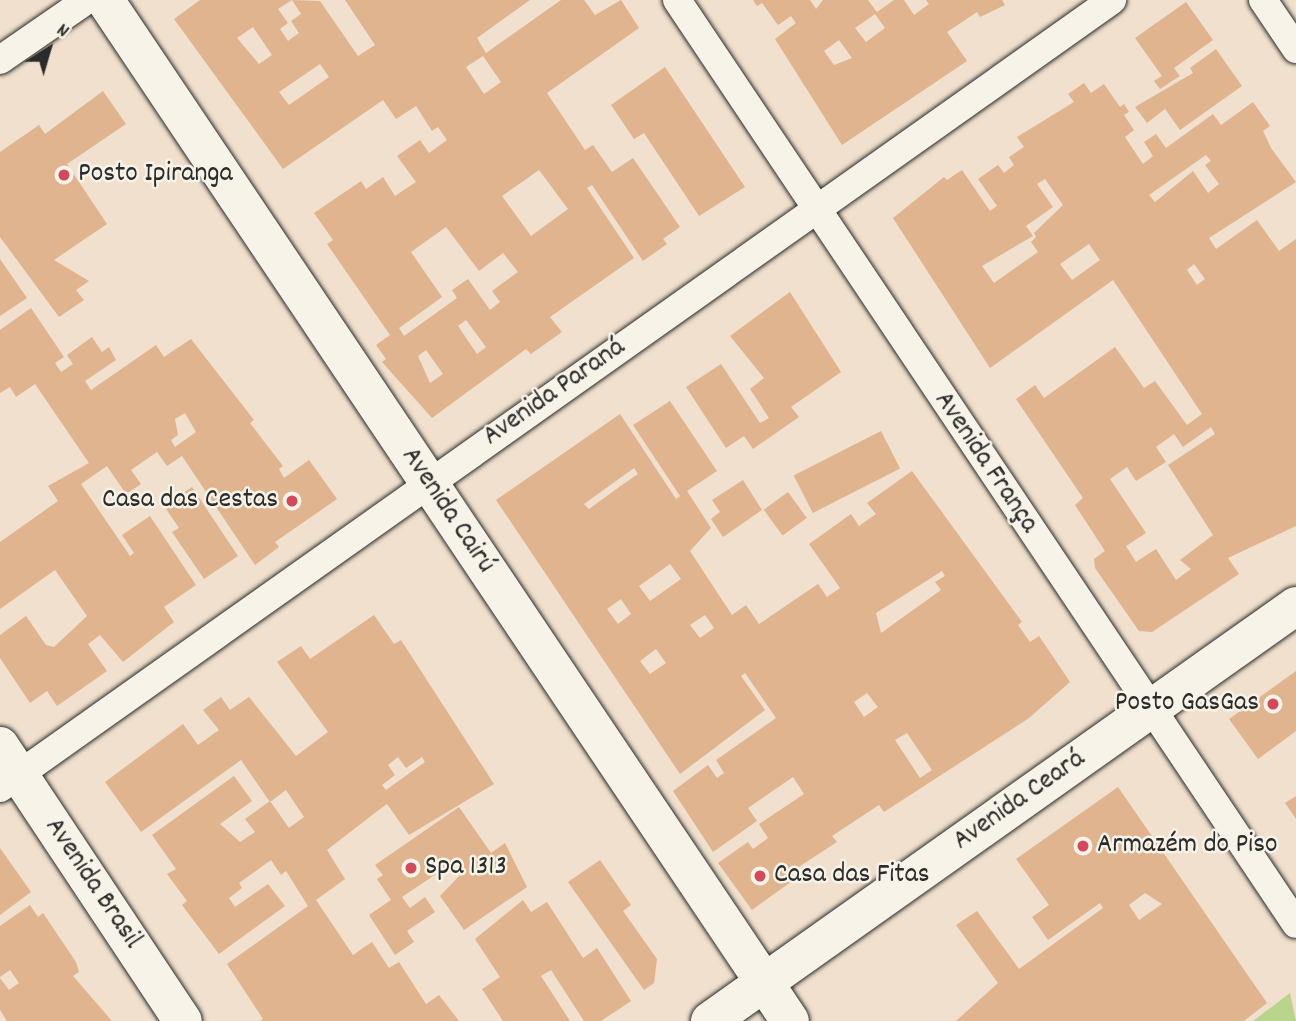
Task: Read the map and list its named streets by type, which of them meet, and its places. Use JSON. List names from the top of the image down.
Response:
{
  "streets": {
    "main road": ["Avenida Cairú", "Avenida Ceará", "Avenida Brasil"],
    "street": ["Avenida Paraná", "Avenida França"]
  },
  "crossings": [
    ["Avenida Paraná", "Avenida França"],
    ["Avenida Paraná", "Avenida Cairú"],
    ["Avenida Paraná", "Avenida Brasil"],
    ["Avenida França", "Avenida Ceará"],
    ["Avenida Cairú", "Avenida Ceará"]
  ],
  "places": [
    "Posto Ipiranga",
    "Casa das Cestas",
    "Posto GasGas",
    "Armazém do Piso",
    "Spa 1313",
    "Casa das Fitas"
  ],
  "north": "top right"
}
